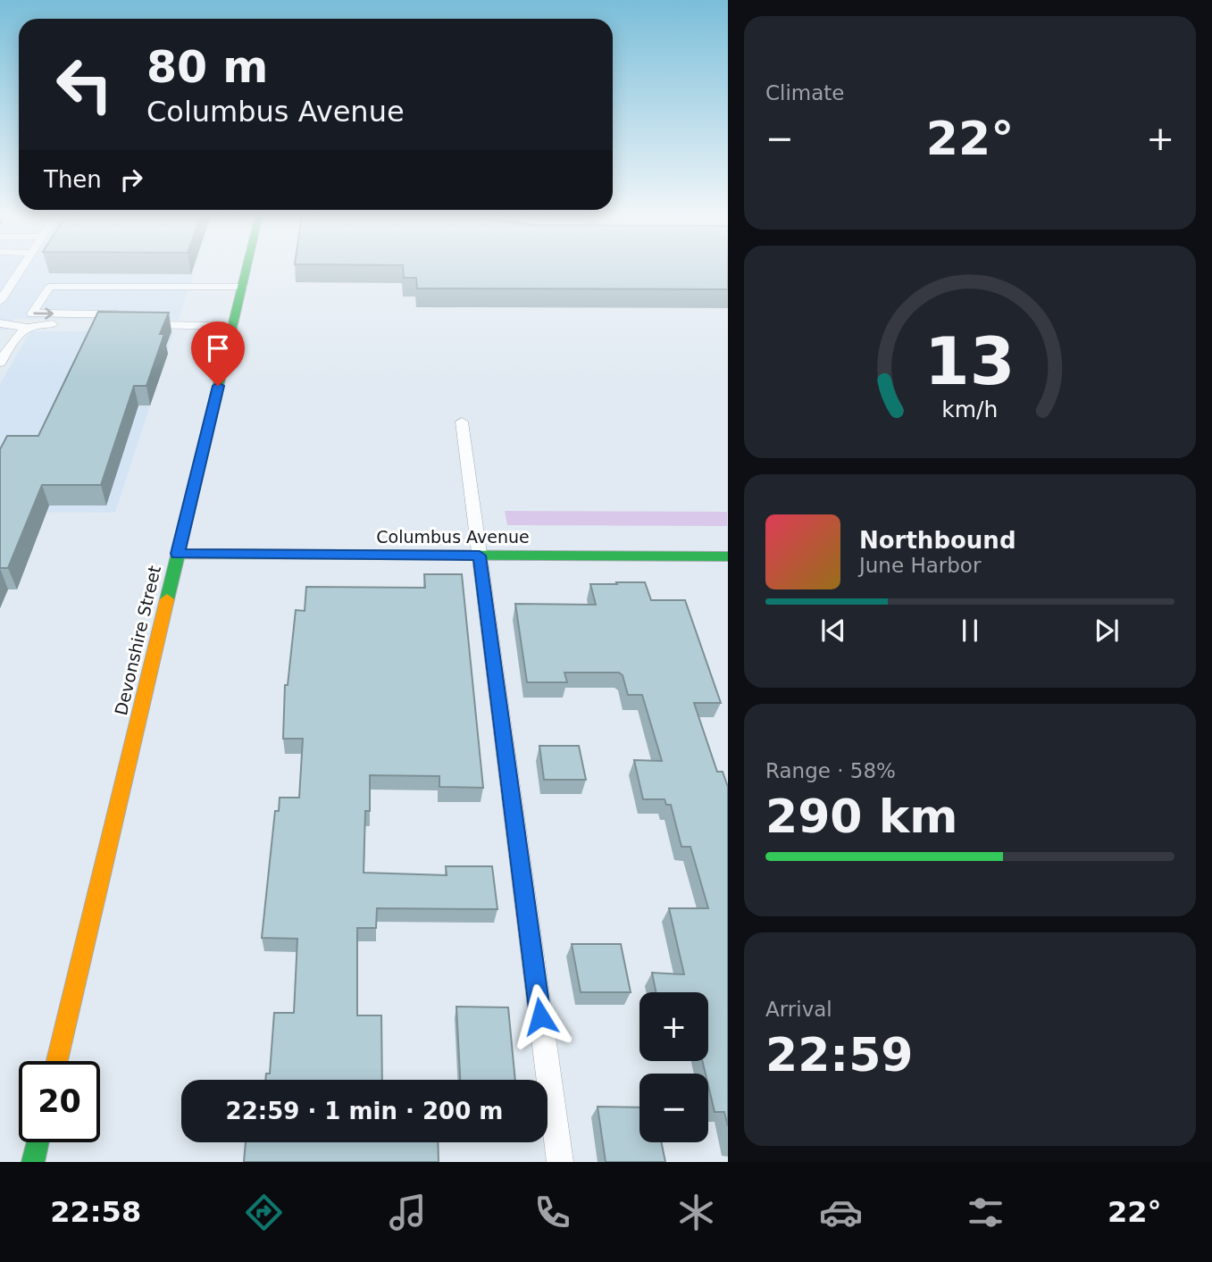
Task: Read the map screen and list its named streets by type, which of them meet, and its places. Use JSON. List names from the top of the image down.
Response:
{
  "streets": {
    "main road": ["Columbus Avenue", "Devonshire Street"]
  },
  "crossings": [
    ["Columbus Avenue", "Devonshire Street"]
  ],
  "page": {
    "tile": [
      "Climate",
      ["Range · 58%", "290 km"],
      ["Arrival", "22:59"]
    ],
    "turn": ["80 m", "Columbus Avenue"],
    "heat": ["−", "22°", "+"],
    "then": "Then",
    "song": ["Northbound", "June Harbor"],
    "map_buttons": ["+", "−"],
    "limit": "20",
    "trip": "22:59 · 1 min · 200 m",
    "tabs": ["22:58", "22°"],
    "gauge": ["13", "km/h"]
  }
}
